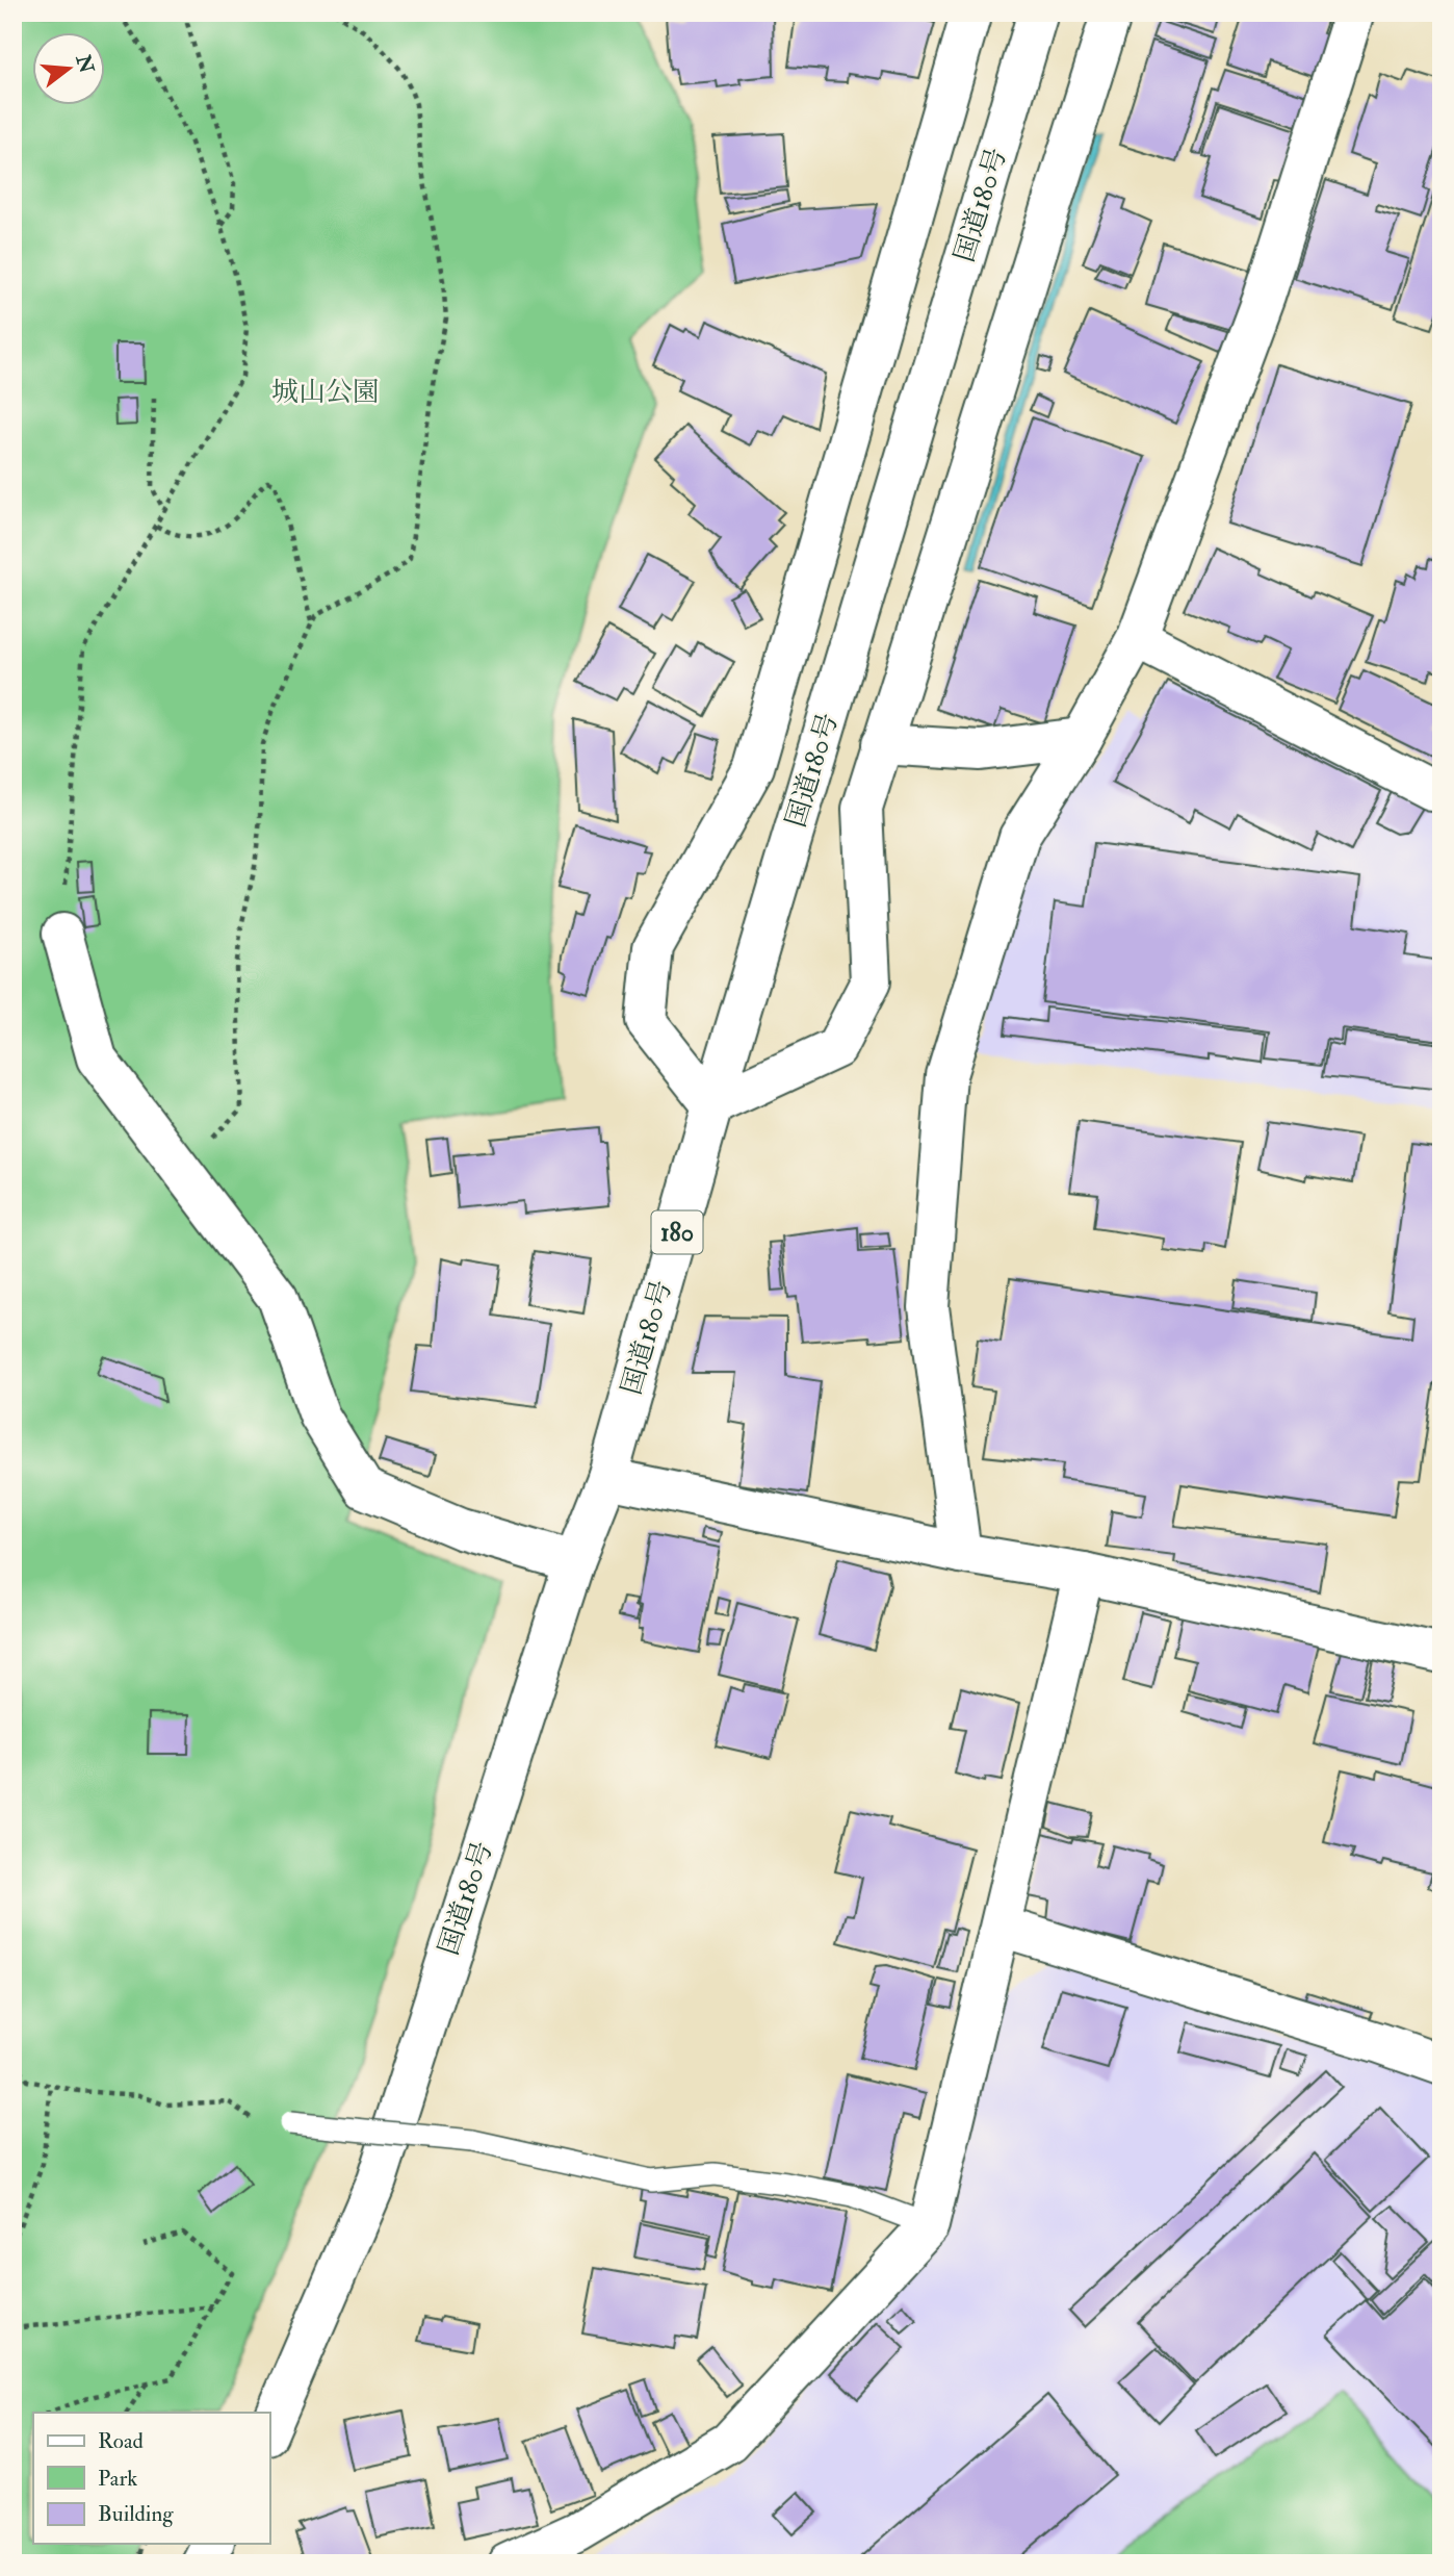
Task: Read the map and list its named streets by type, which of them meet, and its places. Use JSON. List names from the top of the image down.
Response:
{
  "streets": {
    "main road": ["国道180号", "180"]
  },
  "parks": ["城山公園"],
  "legend": ["Road", "Park", "Building"],
  "north": "right"
}
